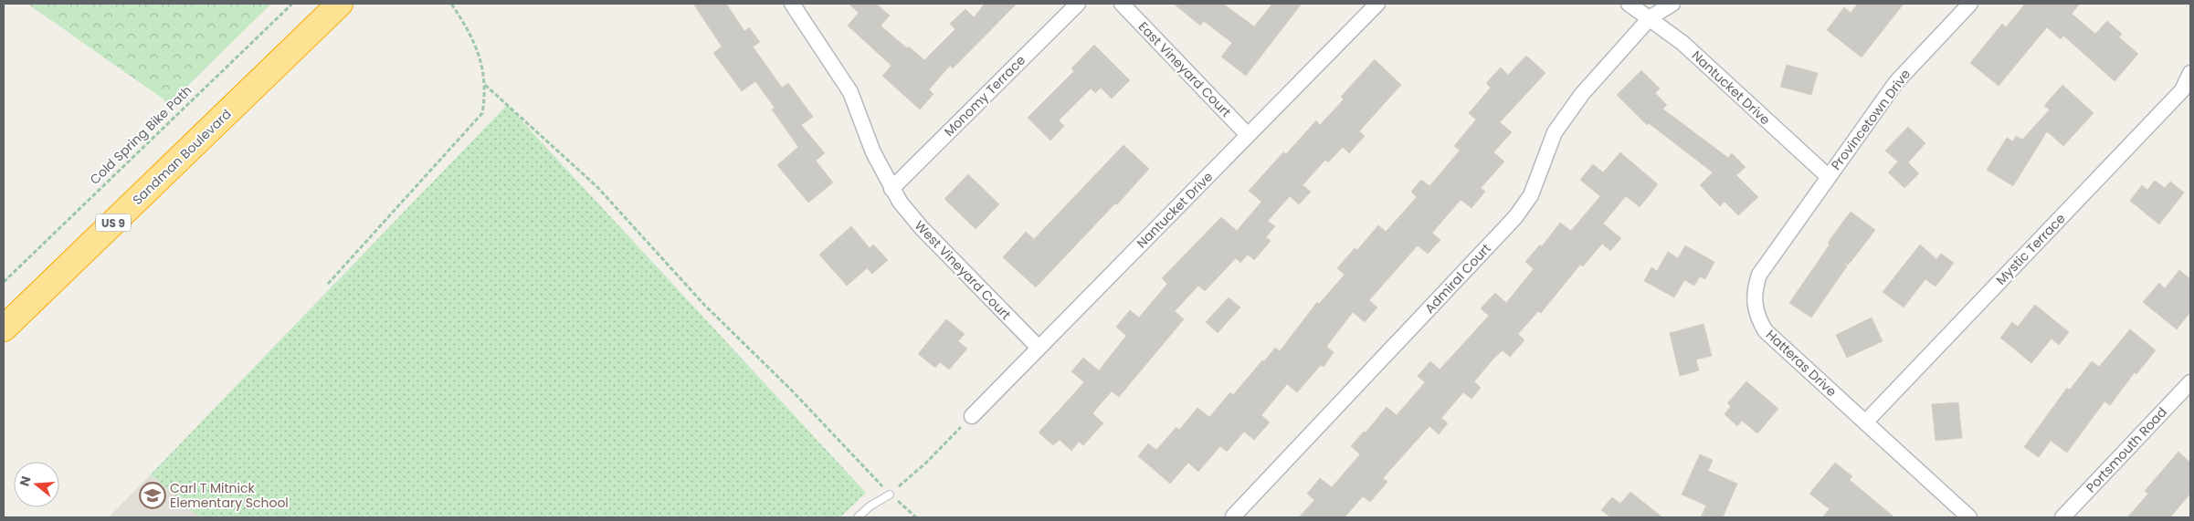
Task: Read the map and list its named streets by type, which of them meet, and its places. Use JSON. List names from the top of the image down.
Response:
{
  "streets": {
    "highway": ["Sandman Boulevard", "US 9"],
    "street": [
      "East Vineyard Court",
      "Nantucket Drive",
      "Monomy Terrace",
      "Provincetown Drive",
      "Mystic Terrace",
      "West Vineyard Court",
      "Admiral Court",
      "Hatteras Drive",
      "Portsmouth Road"
    ],
    "path": ["Cold Spring Bike Path"]
  },
  "crossings": [
    ["East Vineyard Court", "Nantucket Drive"],
    ["Nantucket Drive", "Provincetown Drive"],
    ["Nantucket Drive", "West Vineyard Court"],
    ["Nantucket Drive", "Admiral Court"],
    ["Nantucket Drive", "Hatteras Drive"],
    ["Monomy Terrace", "West Vineyard Court"],
    ["Provincetown Drive", "Hatteras Drive"],
    ["Mystic Terrace", "Hatteras Drive"]
  ],
  "places": {
    "school or university": ["Carl T Mitnick Elementary School"]
  },
  "north": "left"
}
